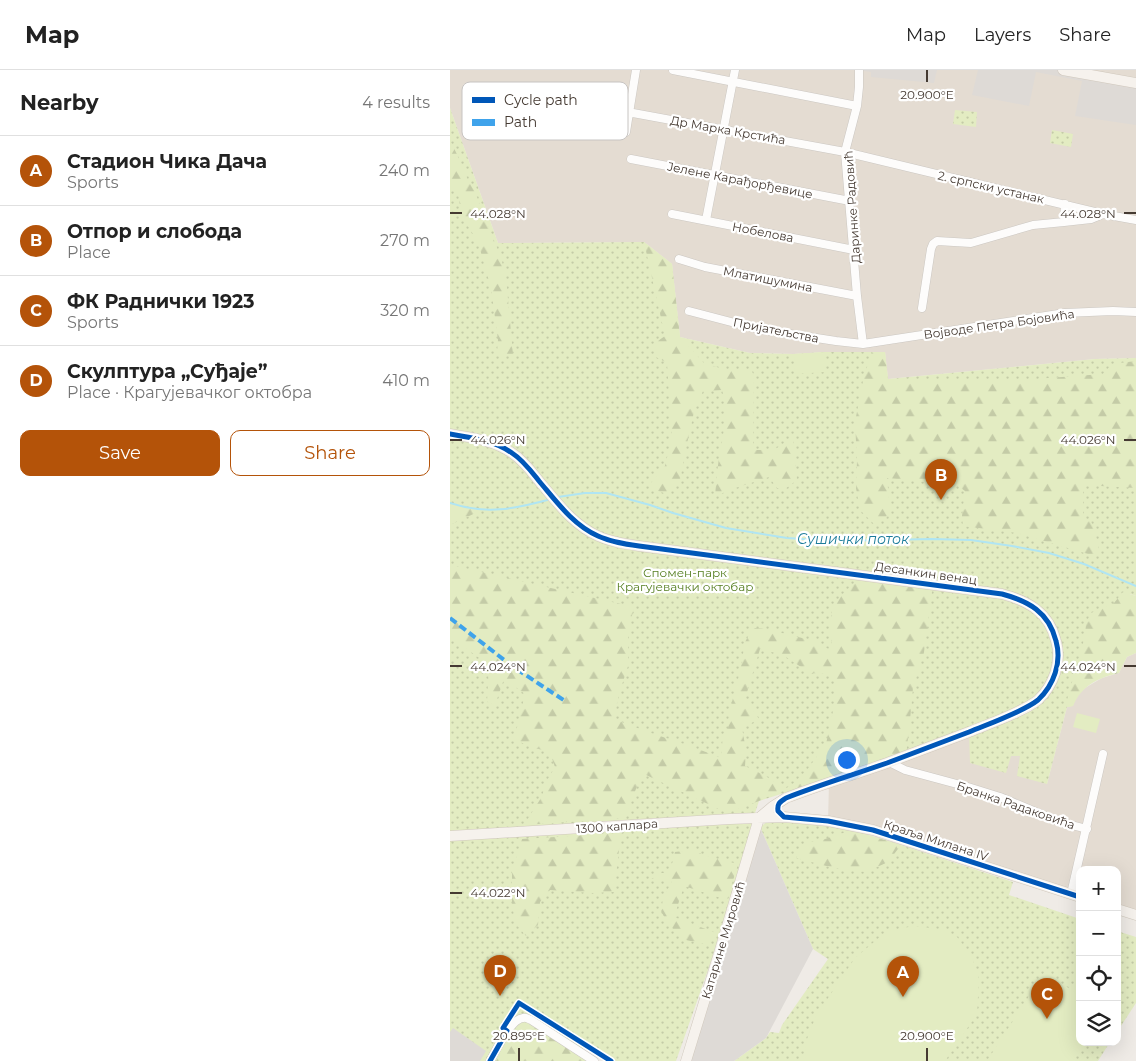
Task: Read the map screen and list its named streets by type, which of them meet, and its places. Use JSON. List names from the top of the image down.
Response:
{
  "streets": {
    "street": [
      "Др Марка Крстића",
      "Јелене Карађорђевице",
      "2. српски устанак",
      "Даринке Радовић",
      "Нобелова",
      "Млатишумина",
      "Војводе Петра Бојовића",
      "Пријатељства",
      "Десанкин венац",
      "Бранка Радаковића",
      "1300 каплара",
      "Краља Милана IV",
      "Катарине Мировић"
    ]
  },
  "crossings": [
    ["Др Марка Крстића", "2. српски устанак"],
    ["Др Марка Крстића", "Даринке Радовић"],
    ["Јелене Карађорђевице", "Даринке Радовић"],
    ["2. српски устанак", "Даринке Радовић"],
    ["Даринке Радовић", "Нобелова"],
    ["Даринке Радовић", "Млатишумина"],
    ["Даринке Радовић", "Војводе Петра Бојовића"],
    ["Даринке Радовић", "Пријатељства"],
    ["Војводе Петра Бојовића", "Пријатељства"],
    ["Десанкин венац", "Бранка Радаковића"],
    ["Десанкин венац", "1300 каплара"],
    ["Десанкин венац", "Катарине Мировић"],
    ["1300 каплара", "Краља Милана IV"],
    ["1300 каплара", "Катарине Мировић"]
  ],
  "water": ["Сушички поток"],
  "parks": ["Спомен-парк Крагујевачки октобар"],
  "legend": ["Cycle path", "Path"],
  "page": {
    "header": "Map",
    "nav": ["Map", "Layers", "Share"],
    "heading": ["Nearby", "4 results"],
    "list": [
      {
        "mark": "A",
        "name": "Стадион Чика Дача",
        "note": "Sports",
        "value": "240 m"
      },
      {
        "mark": "B",
        "name": "Отпор и слобода",
        "note": "Place",
        "value": "270 m"
      },
      {
        "mark": "C",
        "name": "ФК Раднички 1923",
        "note": "Sports",
        "value": "320 m"
      },
      {
        "mark": "D",
        "name": "Скулптура „Суђаје”",
        "note": "Place · Крагујевачког октобра",
        "value": "410 m"
      }
    ],
    "buttons": ["Save", "Share"],
    "pins": [
      "B",
      "D",
      "A",
      "C"
    ],
    "map_buttons": ["+", "−"]
  },
  "coordinates": [
    "20.900°E",
    "44.028°N",
    "44.026°N",
    "44.024°N",
    "44.022°N",
    "20.895°E"
  ]
}
